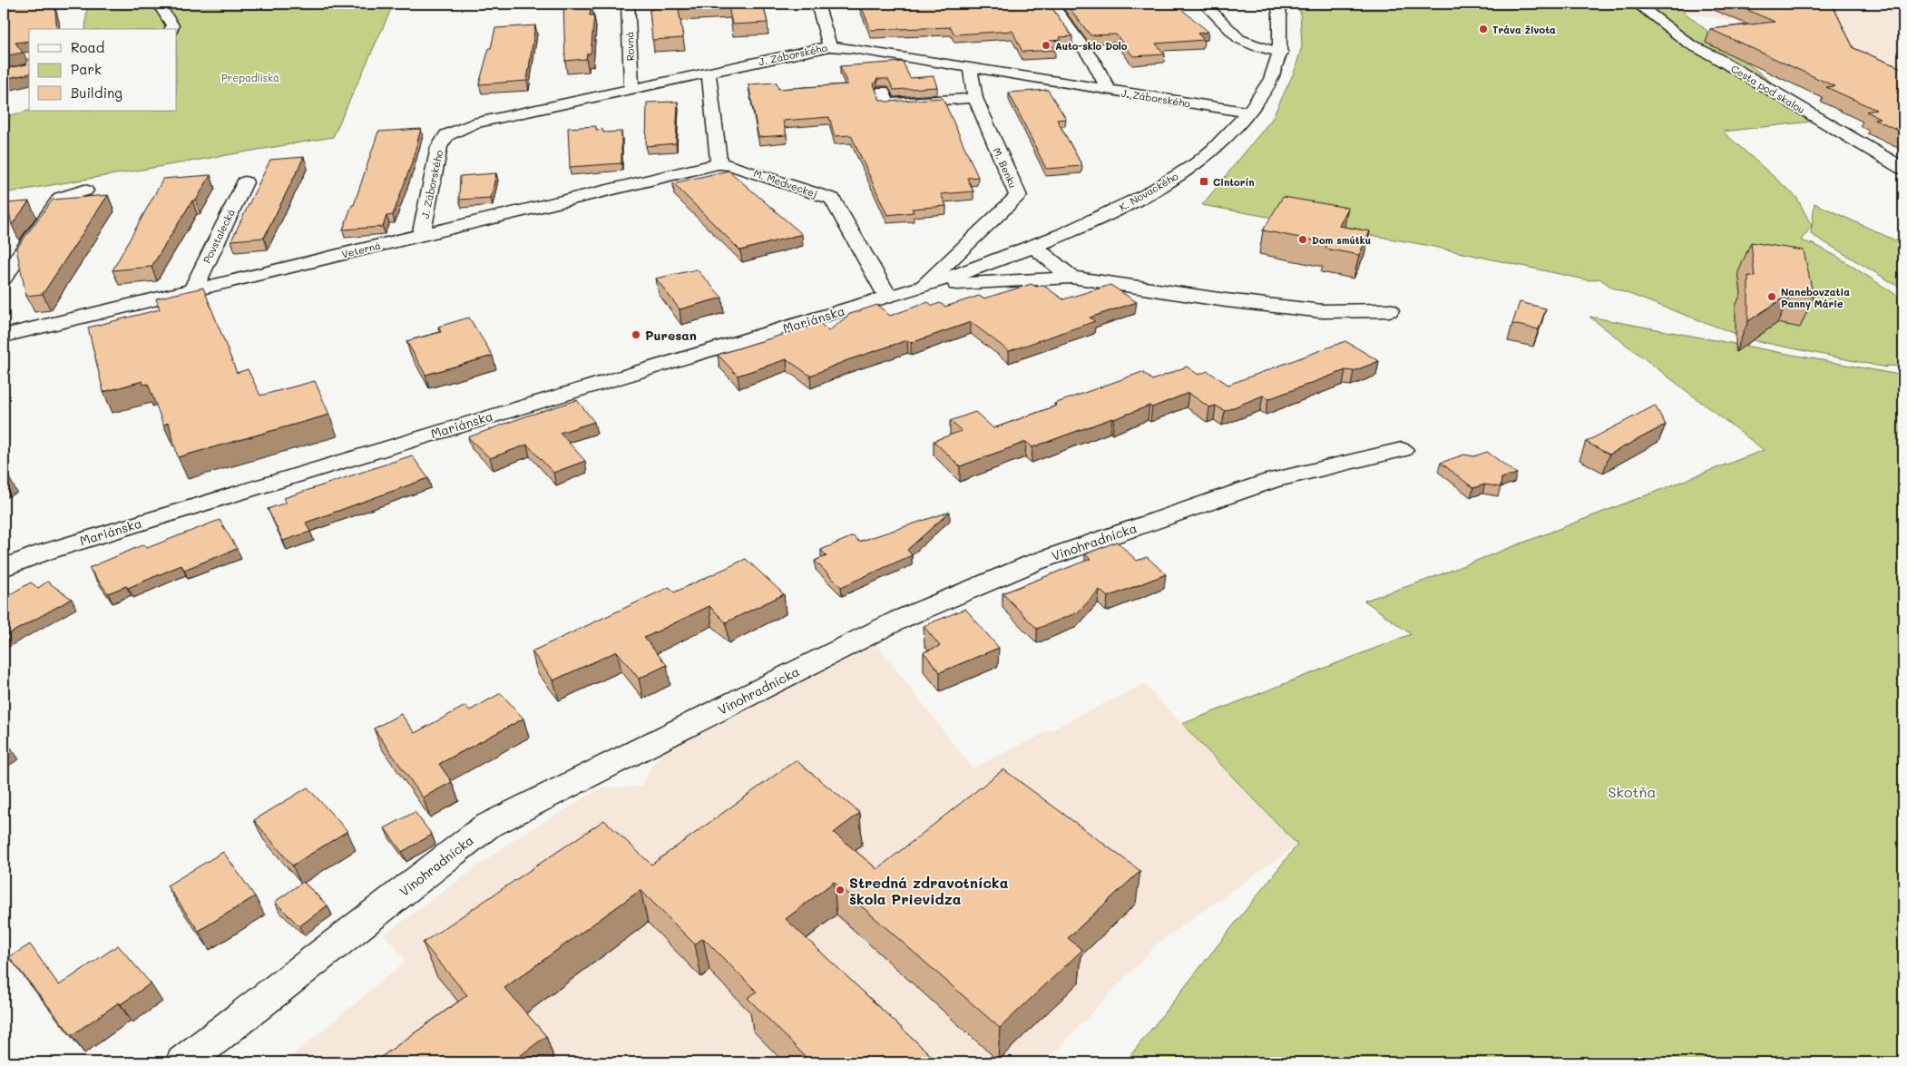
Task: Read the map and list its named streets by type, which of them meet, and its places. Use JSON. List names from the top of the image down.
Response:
{
  "streets": {
    "street": [
      "Rovná",
      "J. Záborského",
      "Cesta pod skalou",
      "M. Benku",
      "M. Medveckej",
      "K. Novackého",
      "Povstalecká",
      "Veterná",
      "Mariánska",
      "Vinohradnícka"
    ]
  },
  "crossings": [
    ["Rovná", "J. Záborského"],
    ["J. Záborského", "M. Benku"],
    ["J. Záborského", "K. Novackého"],
    ["J. Záborského", "Veterná"],
    ["M. Benku", "K. Novackého"],
    ["M. Benku", "Mariánska"],
    ["M. Medveckej", "Veterná"],
    ["M. Medveckej", "Mariánska"],
    ["K. Novackého", "Mariánska"],
    ["Povstalecká", "Veterná"]
  ],
  "parks": ["Prepadliská", "Skotňa"],
  "places": {
    "other": [
      "Tráva života",
      "Auto-sklo Dolo",
      "Dom smútku",
      "Nanebovzatia Panny Márie",
      "Puresan",
      "Stredná zdravotnícka škola Prievidza"
    ],
    "transit": ["Cintorín"]
  },
  "legend": ["Road", "Park", "Building"]
}
